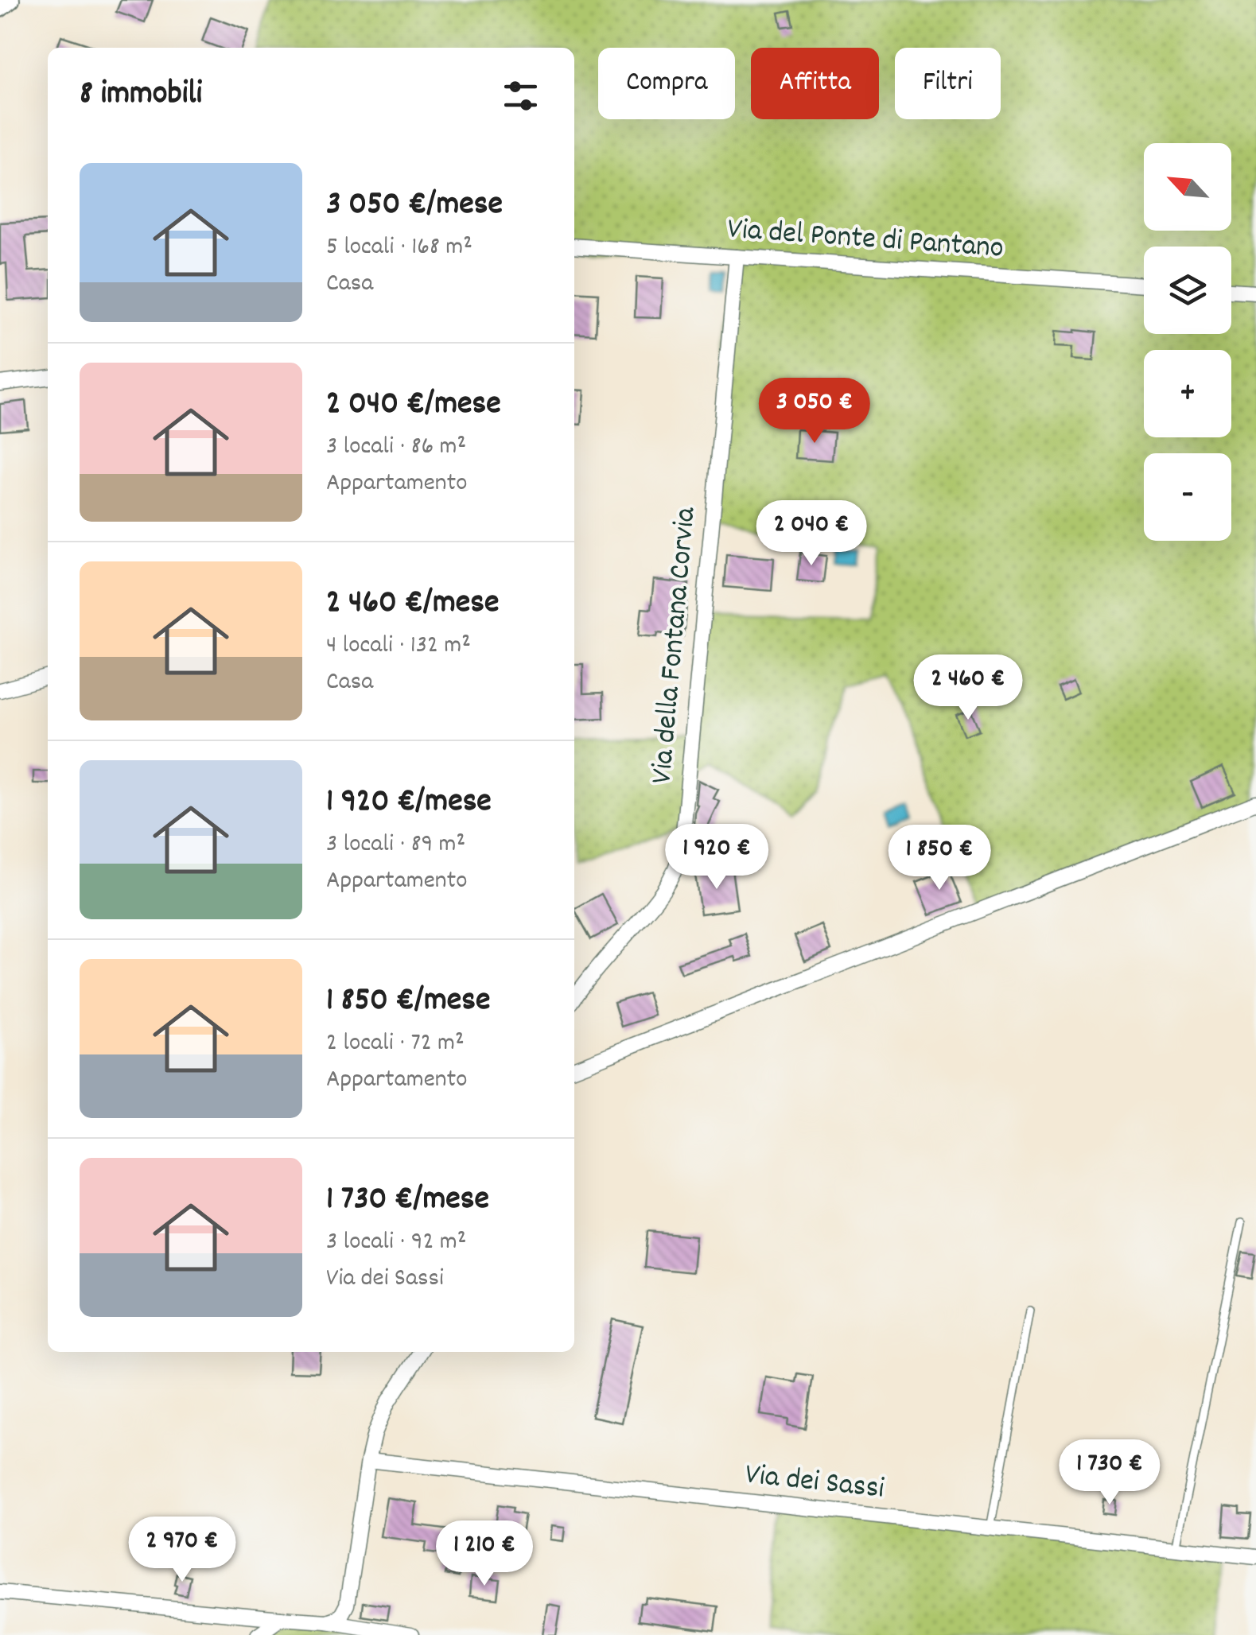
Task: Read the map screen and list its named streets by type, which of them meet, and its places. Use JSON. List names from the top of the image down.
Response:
{
  "streets": {
    "street": ["Via del Ponte di Pantano", "Via della Fontana Corvia", "Via dei Sassi"]
  },
  "crossings": [
    ["Via del Ponte di Pantano", "Via della Fontana Corvia"]
  ],
  "north": "top left",
  "page": {
    "chip": ["Compra", "Affitta", "Filtri"],
    "heading": "8 immobili",
    "map_buttons": ["+", "−"],
    "list": [
      {
        "name": "3 050 €/mese",
        "note": "5 locali · 168 m² · Casa"
      },
      {
        "name": "2 040 €/mese",
        "note": "3 locali · 86 m² · Appartamento"
      },
      {
        "name": "2 460 €/mese",
        "note": "4 locali · 132 m² · Casa"
      },
      {
        "name": "1 920 €/mese",
        "note": "3 locali · 89 m² · Appartamento"
      },
      {
        "name": "1 850 €/mese",
        "note": "2 locali · 72 m² · Appartamento"
      },
      {
        "name": "1 730 €/mese",
        "note": "3 locali · 92 m² · Via dei Sassi"
      }
    ],
    "price": [
      "3 050 €",
      "2 040 €",
      "2 460 €",
      "1 920 €",
      "1 850 €",
      "1 730 €",
      "2 970 €",
      "1 210 €"
    ]
  }
}
